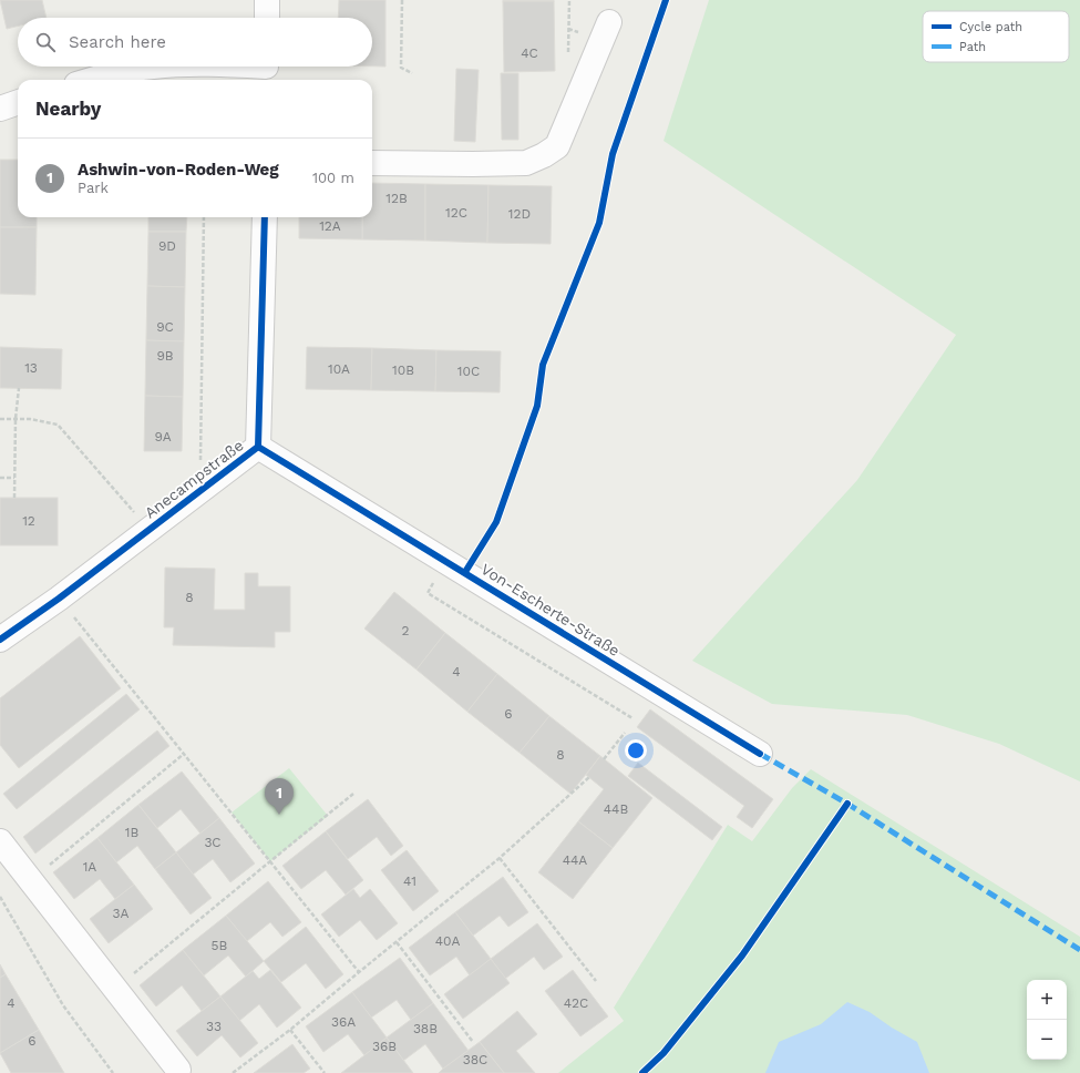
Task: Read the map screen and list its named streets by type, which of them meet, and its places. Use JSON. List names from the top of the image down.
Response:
{
  "streets": {
    "street": ["Anecampstraße", "Von-Escherte-Straße"]
  },
  "crossings": [
    ["Anecampstraße", "Von-Escherte-Straße"]
  ],
  "house_numbers": [
    "4C",
    "12B",
    "12C",
    "12D",
    "12A",
    "9D",
    "9C",
    "9B",
    "13",
    "10A",
    "10B",
    "10C",
    "9A",
    "12",
    "8",
    "2",
    "4",
    "6",
    "8",
    "44B",
    "1B",
    "3C",
    "44A",
    "1A",
    "41",
    "3A",
    "40A",
    "5B",
    "4",
    "42C",
    "36A",
    "33",
    "38B",
    "6",
    "36B",
    "38C"
  ],
  "legend": ["Cycle path", "Path"],
  "page": {
    "search": "Search here",
    "heading": "Nearby",
    "list": [
      {
        "mark": "1",
        "name": "Ashwin-von-Roden-Weg",
        "note": "Park",
        "value": "100 m"
      }
    ],
    "pins": "1",
    "map_buttons": ["+", "−"]
  }
}
